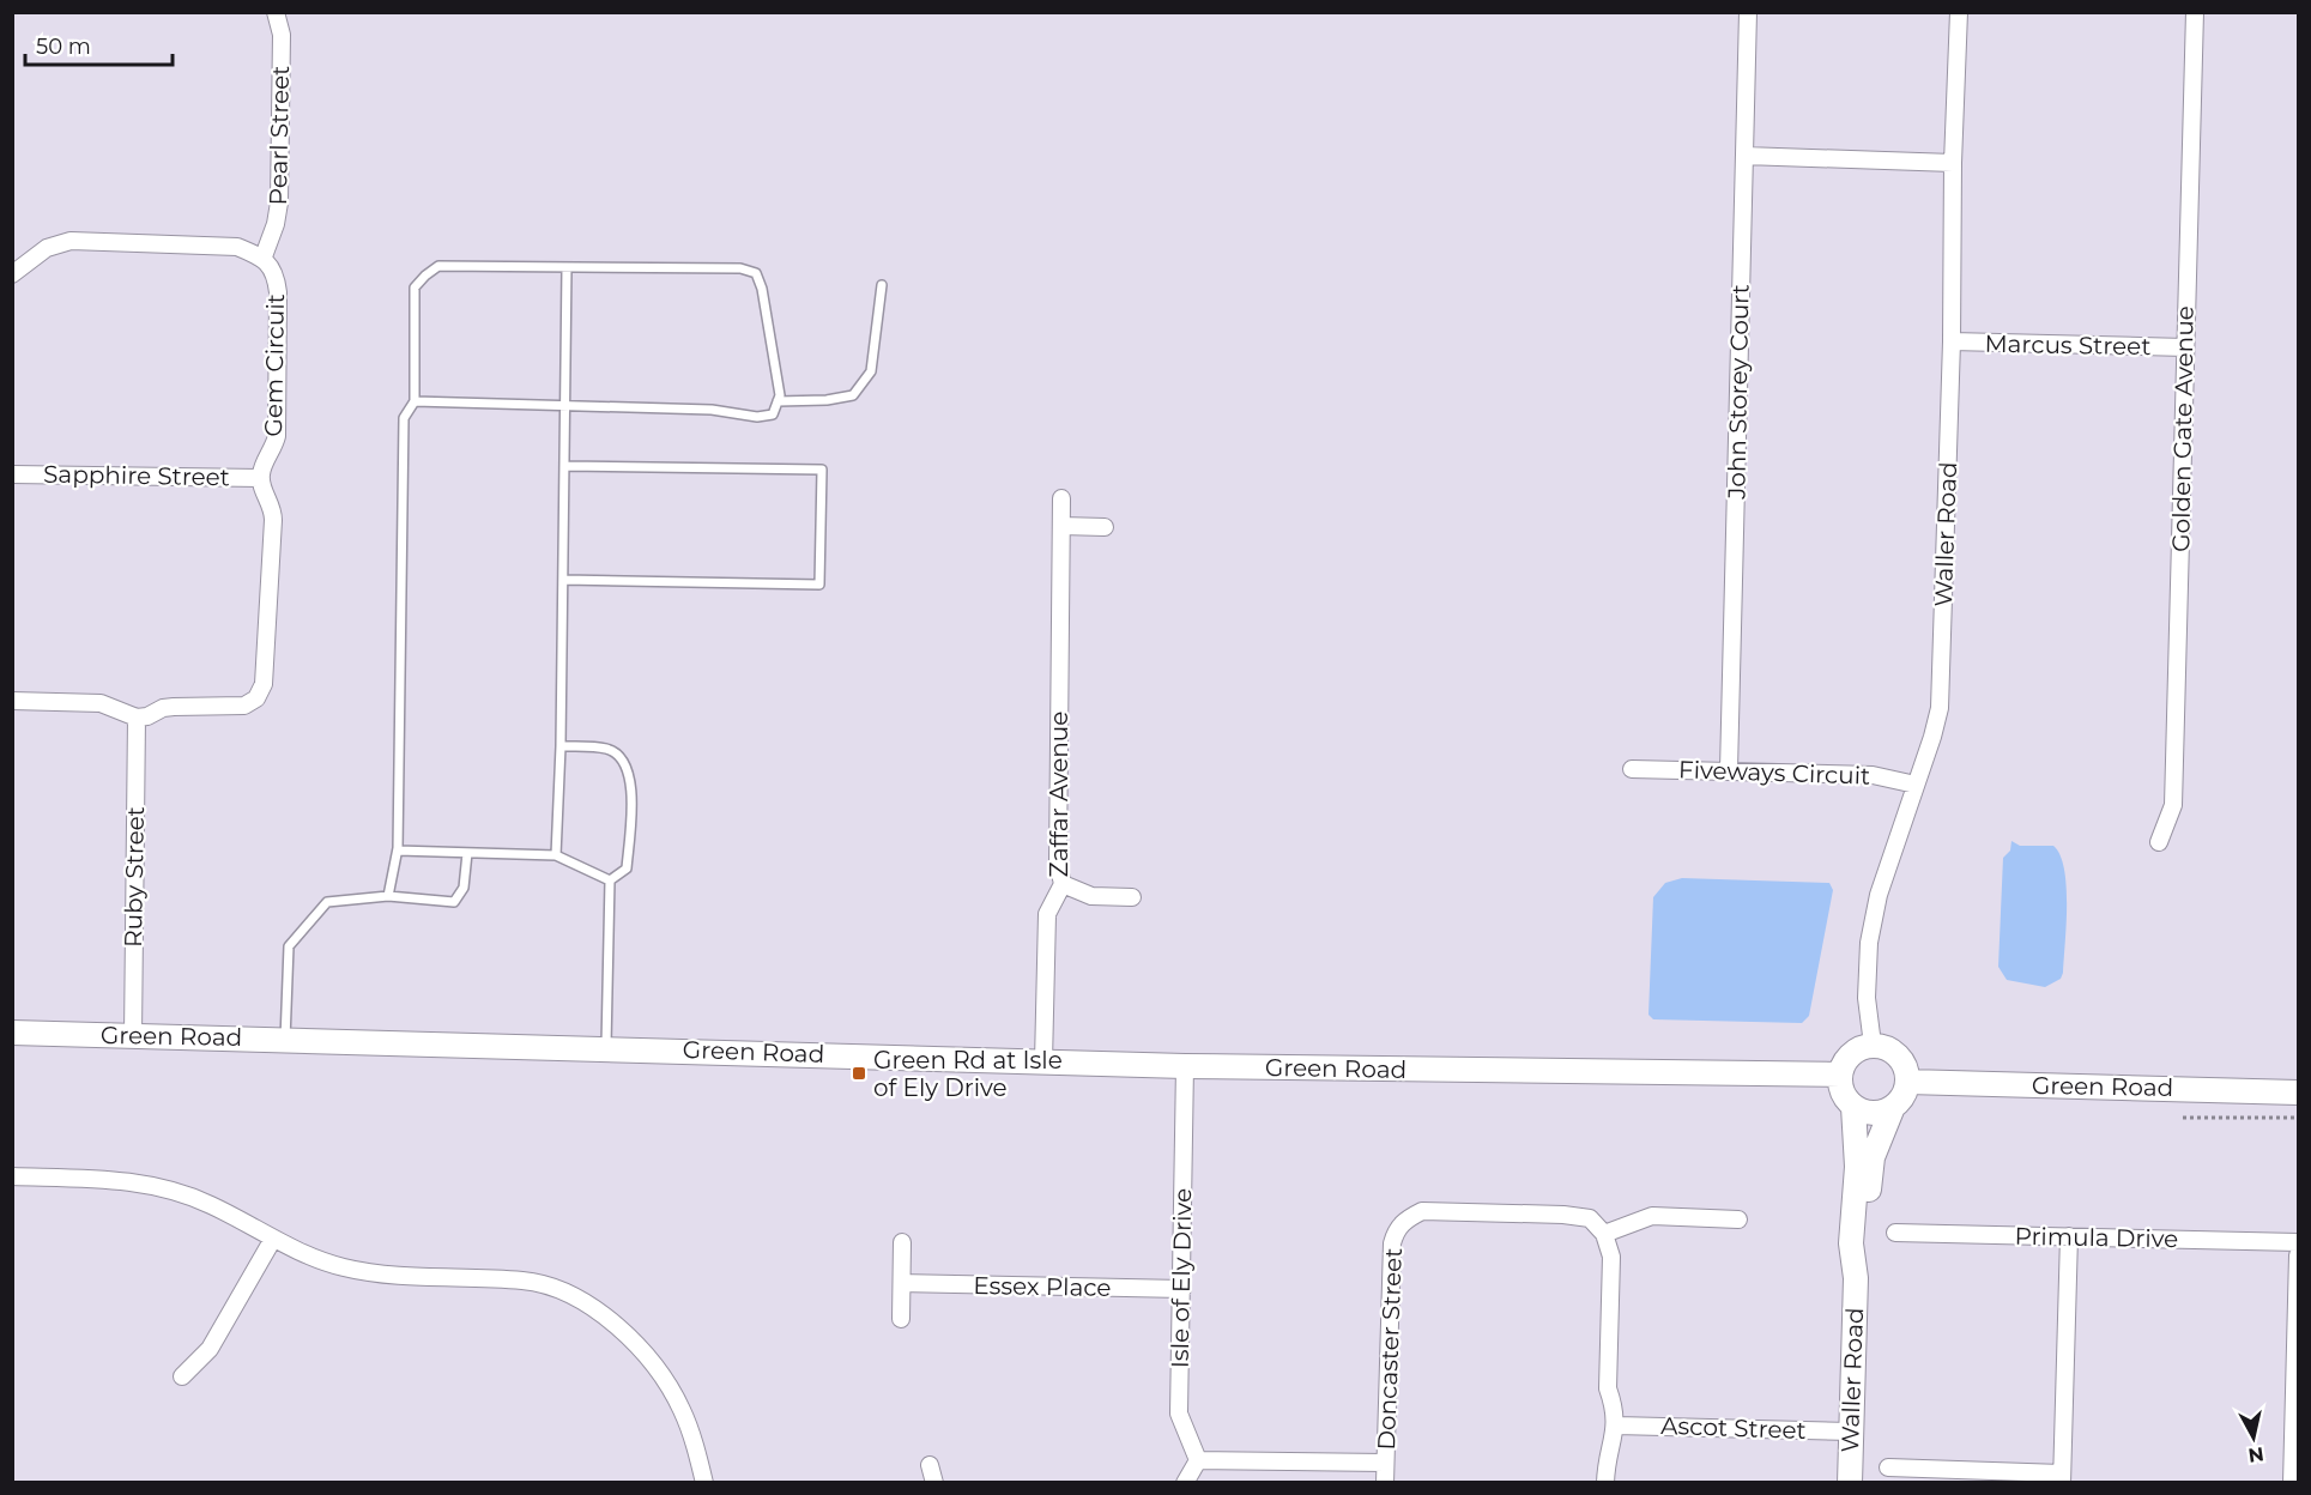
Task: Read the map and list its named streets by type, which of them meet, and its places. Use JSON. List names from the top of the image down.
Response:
{
  "streets": {
    "street": [
      "Pearl Street",
      "Marcus Street",
      "Gem Circuit",
      "John Storey Court",
      "Golden Gate Avenue",
      "Sapphire Street",
      "Waller Road",
      "Fiveways Circuit",
      "Zaffar Avenue",
      "Ruby Street",
      "Green Road",
      "Primula Drive",
      "Isle of Ely Drive",
      "Essex Place",
      "Doncaster Street",
      "Ascot Street"
    ]
  },
  "crossings": [
    ["Pearl Street", "Gem Circuit"],
    ["Marcus Street", "Golden Gate Avenue"],
    ["Marcus Street", "Waller Road"],
    ["Gem Circuit", "Sapphire Street"],
    ["John Storey Court", "Fiveways Circuit"],
    ["Waller Road", "Fiveways Circuit"],
    ["Waller Road", "Green Road"],
    ["Waller Road", "Ascot Street"],
    ["Zaffar Avenue", "Green Road"],
    ["Ruby Street", "Green Road"],
    ["Green Road", "Isle of Ely Drive"],
    ["Isle of Ely Drive", "Essex Place"]
  ],
  "places": {
    "transit": ["Green Rd at Isle of Ely Drive"]
  },
  "scale_bar": "50 m",
  "north": "bottom"
}
